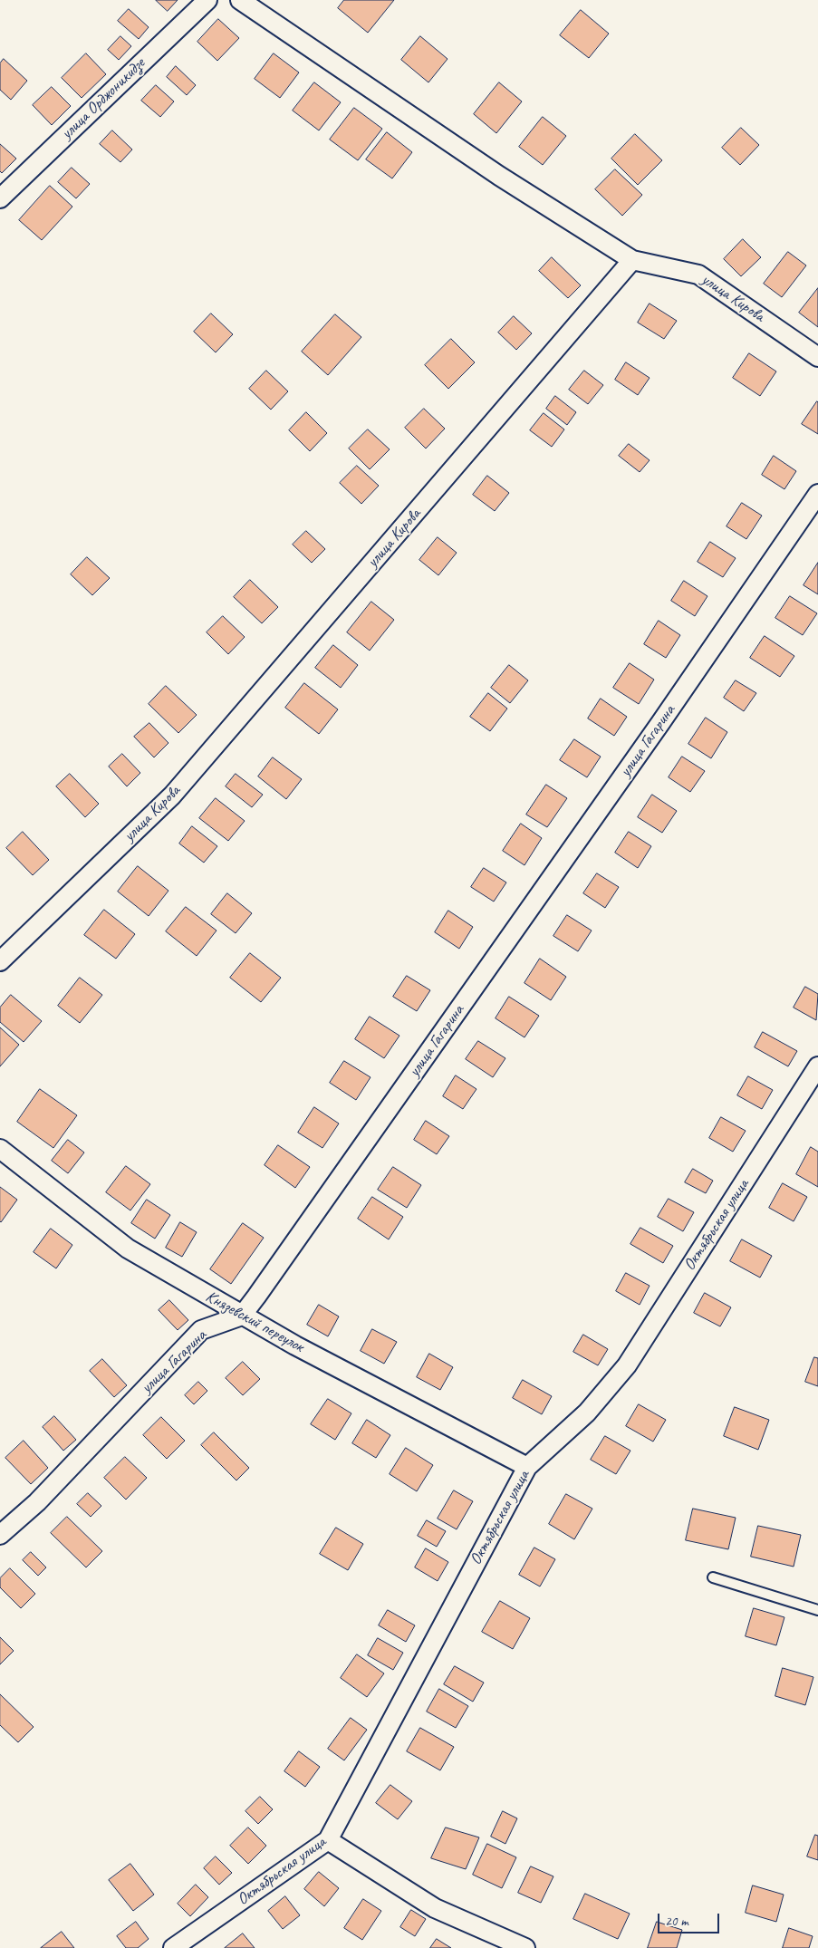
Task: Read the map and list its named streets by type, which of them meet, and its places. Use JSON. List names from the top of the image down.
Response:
{
  "streets": {
    "street": [
      "улица Орджоникидзе",
      "улица Кирова",
      "улица Гагарина",
      "Октябрьская улица",
      "Князевский переулок"
    ]
  },
  "crossings": [
    ["улица Гагарина", "Князевский переулок"],
    ["Октябрьская улица", "Князевский переулок"]
  ],
  "scale_bar": "20 m"
}
